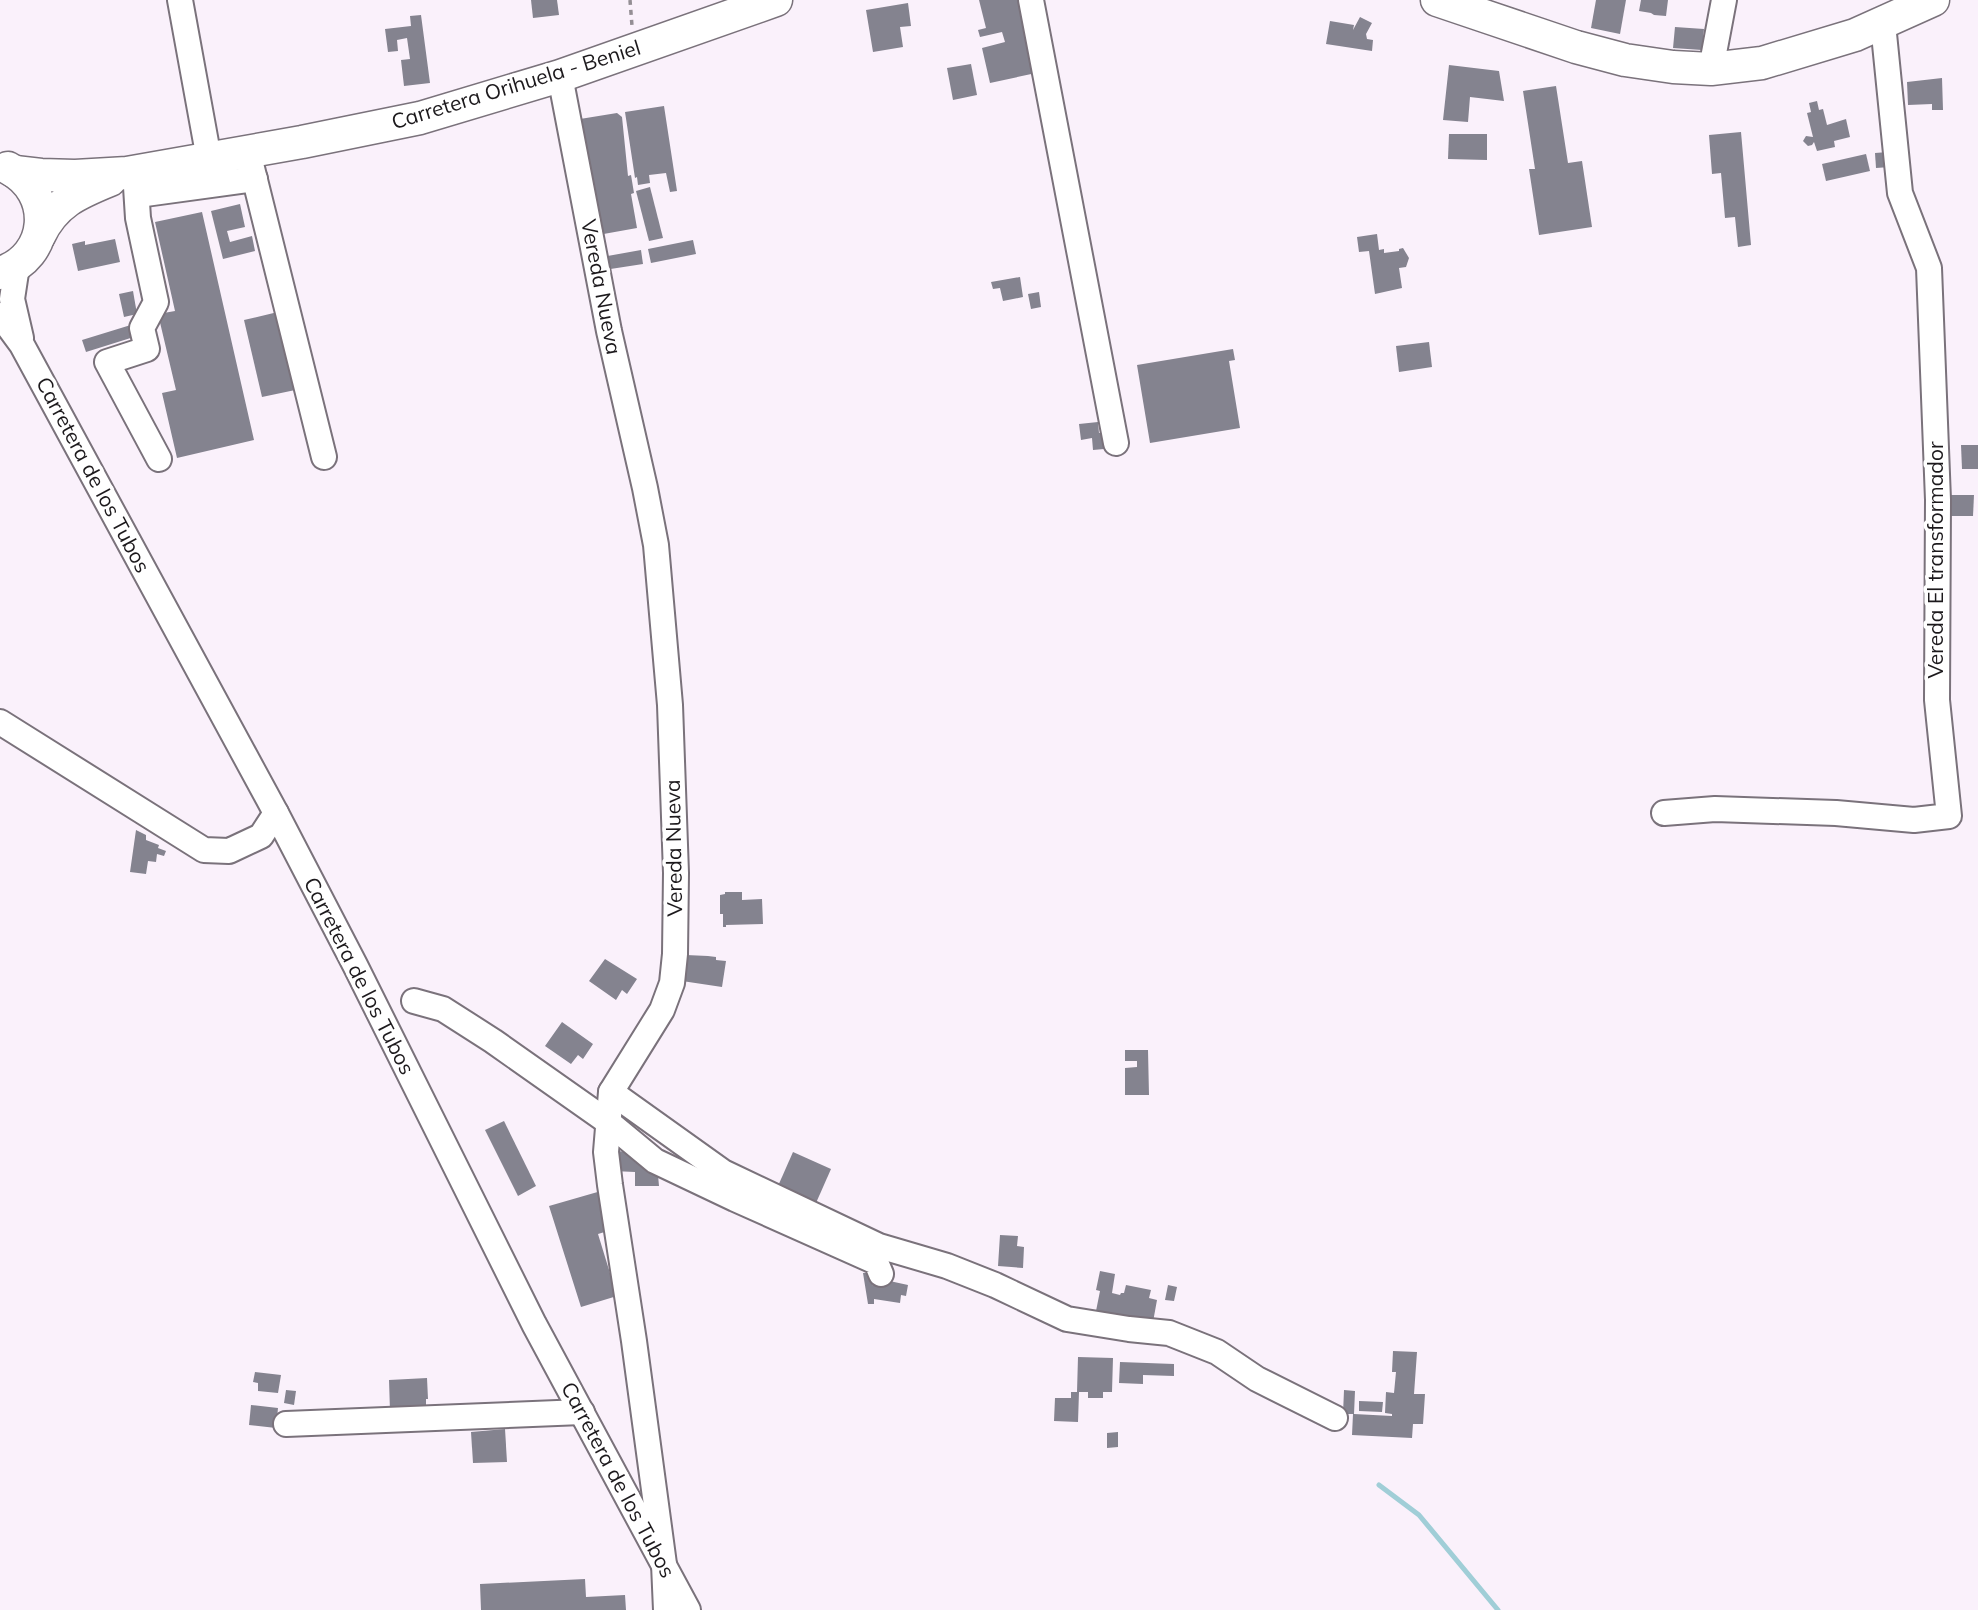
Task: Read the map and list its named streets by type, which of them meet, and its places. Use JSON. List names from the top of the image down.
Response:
{
  "streets": {
    "main road": ["Carretera Orihuela - Beniel"],
    "street": ["Vereda Nueva", "Carretera de los Tubos", "Vereda El transformador"]
  },
  "crossings": [
    ["Carretera Orihuela - Beniel", "Vereda Nueva"],
    ["Carretera Orihuela - Beniel", "Carretera de los Tubos"],
    ["Vereda Nueva", "Carretera de los Tubos"]
  ]
}
